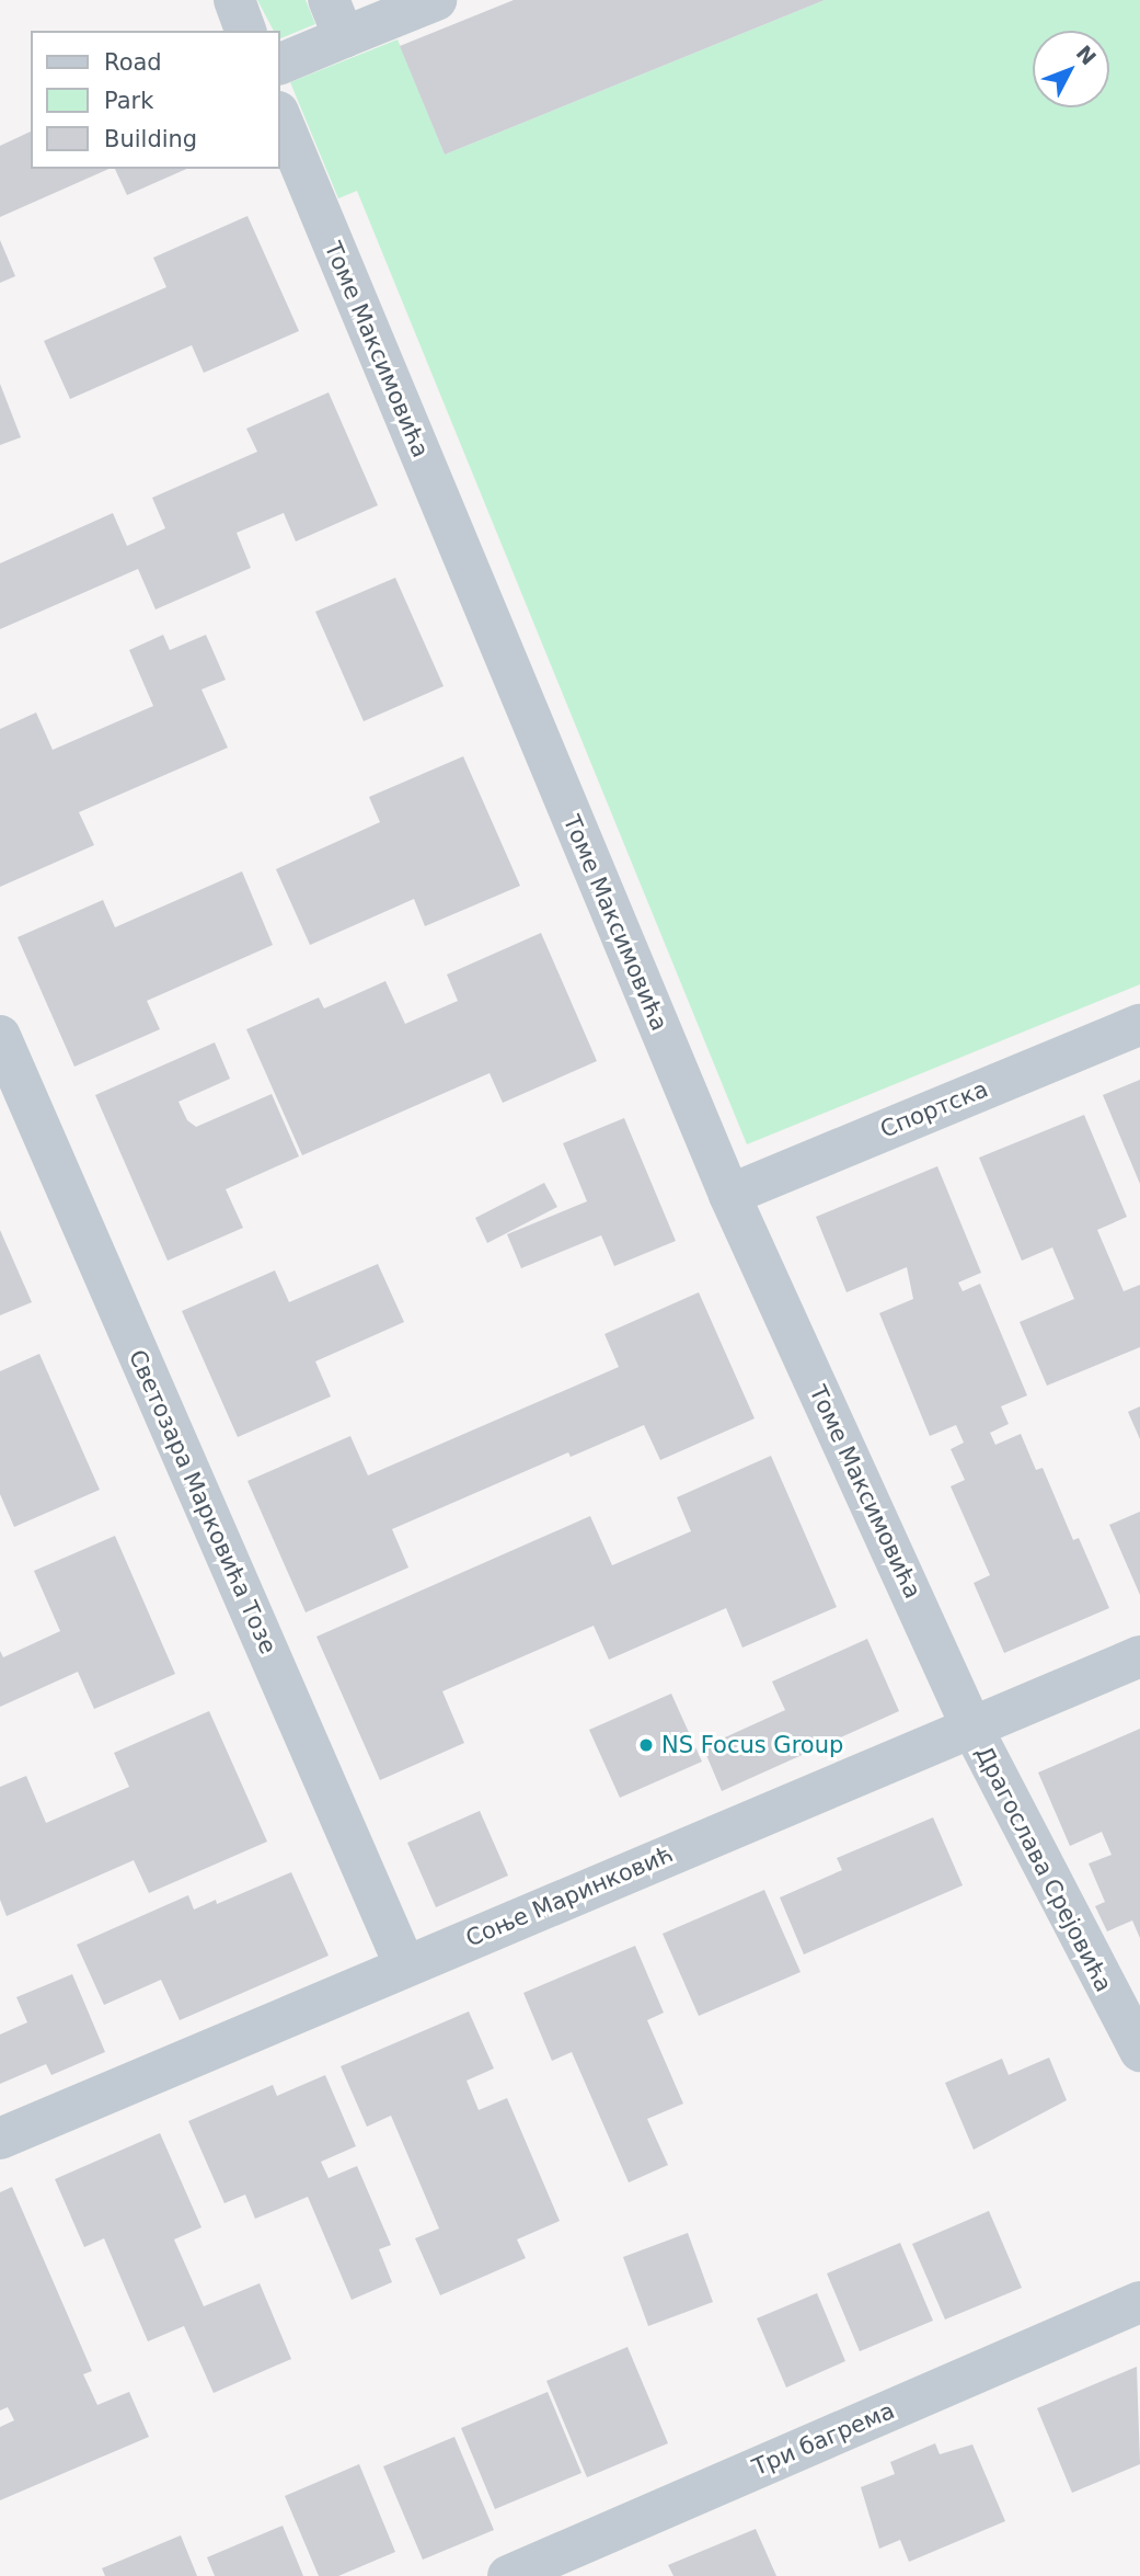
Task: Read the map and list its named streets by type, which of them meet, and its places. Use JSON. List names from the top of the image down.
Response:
{
  "streets": {
    "street": [
      "Томе Максимовића",
      "Спортска",
      "Светозара Марковића Тозе",
      "Драгослава Срејовића",
      "Соње Маринковић",
      "Три багрема"
    ]
  },
  "crossings": [
    ["Томе Максимовића", "Спортска"],
    ["Томе Максимовића", "Драгослава Срејовића"],
    ["Томе Максимовића", "Соње Маринковић"],
    ["Светозара Марковића Тозе", "Соње Маринковић"],
    ["Драгослава Срејовића", "Соње Маринковић"]
  ],
  "places": ["NS Focus Group"],
  "legend": ["Road", "Park", "Building"],
  "north": "top right"
}
